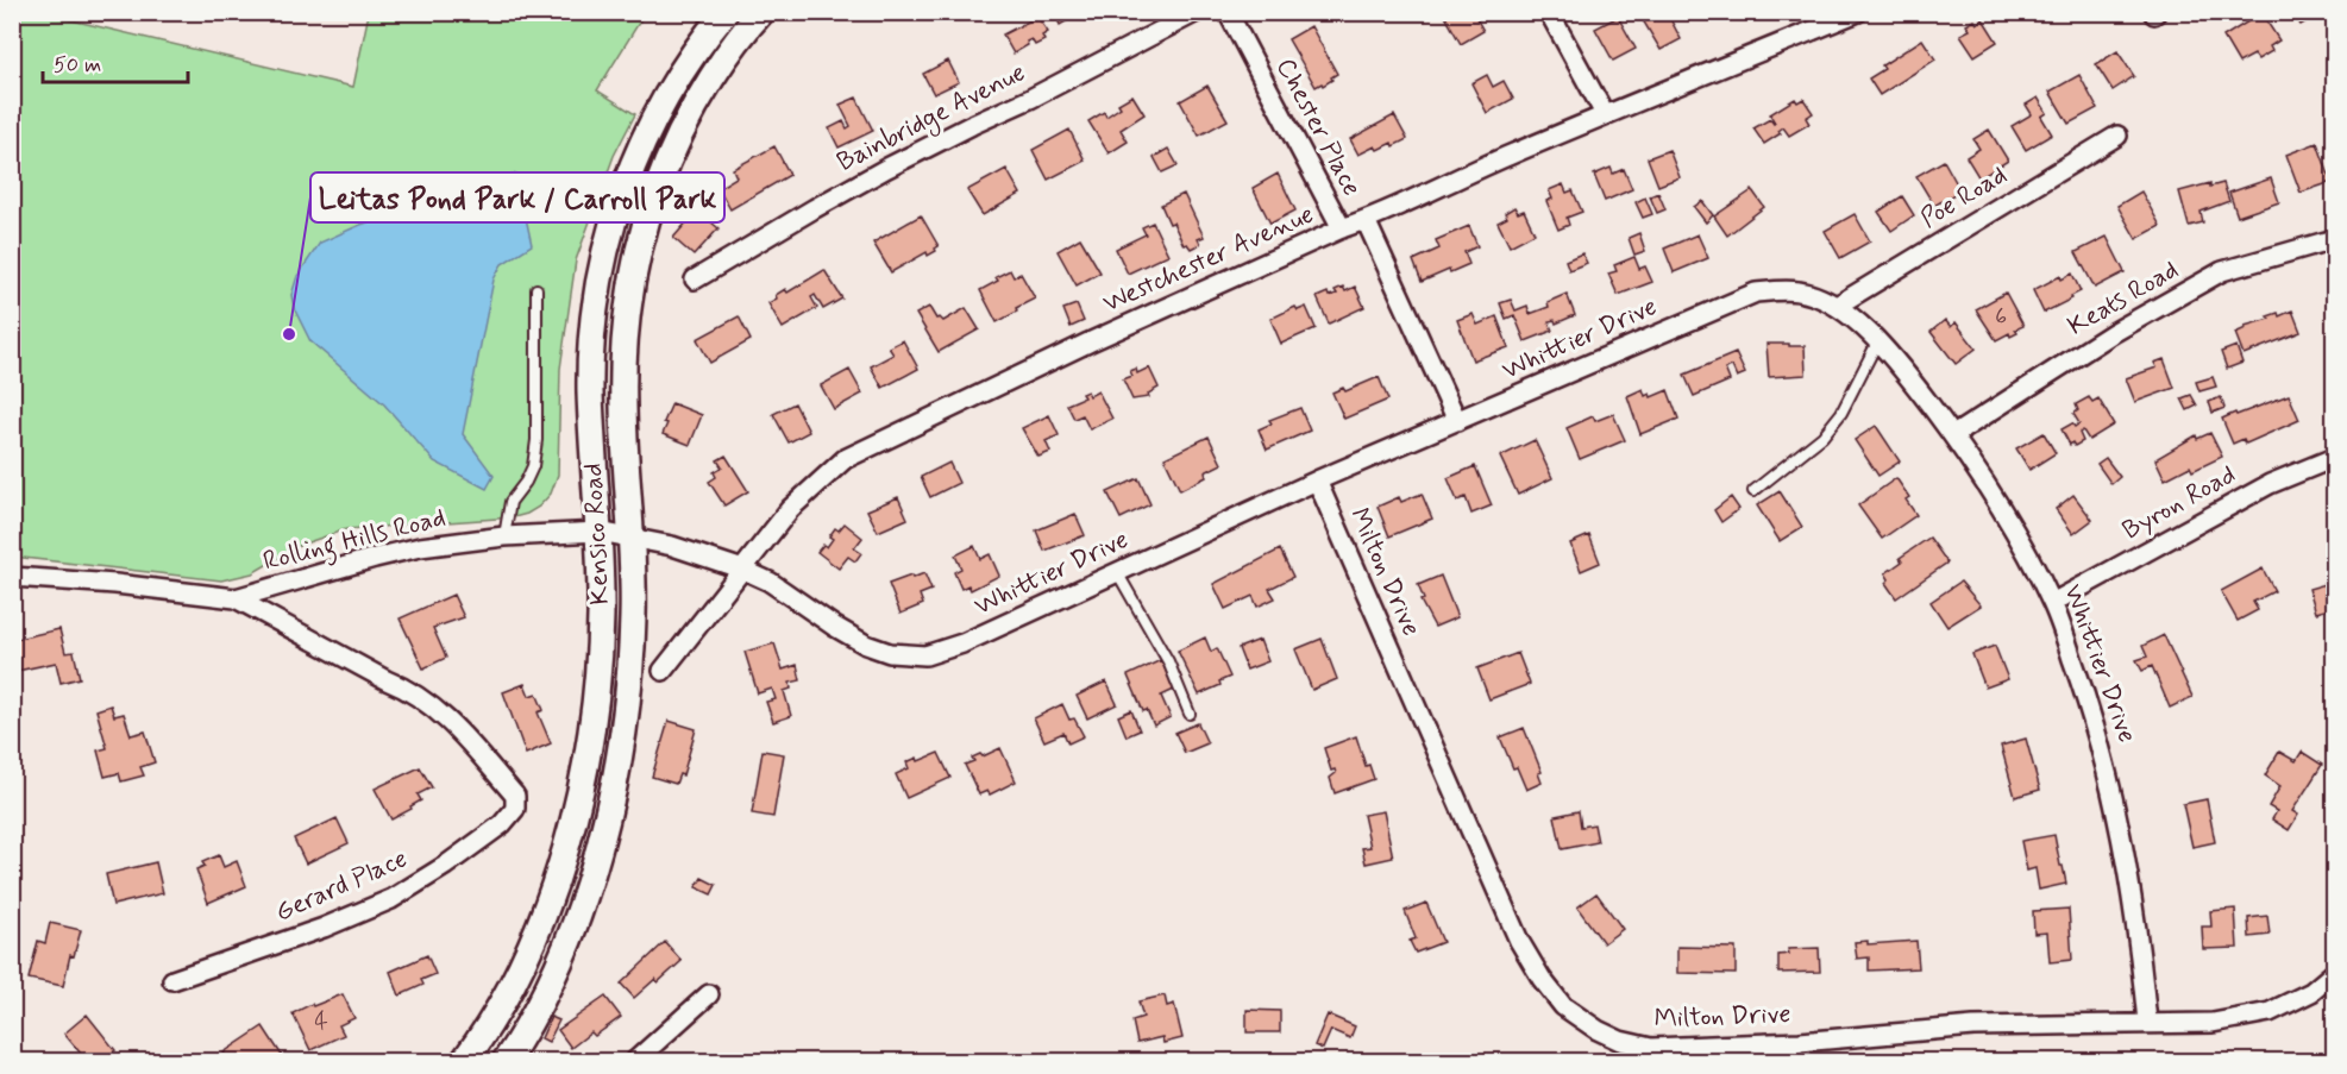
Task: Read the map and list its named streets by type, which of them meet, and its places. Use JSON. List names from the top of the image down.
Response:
{
  "streets": {
    "street": [
      "Bainbridge Avenue",
      "Chester Place",
      "Poe Road",
      "Westchester Avenue",
      "Keats Road",
      "Whittier Drive",
      "Byron Road",
      "Kensico Road",
      "Rolling Hills Road",
      "Milton Drive",
      "Gerard Place"
    ]
  },
  "crossings": [
    ["Chester Place", "Westchester Avenue"],
    ["Chester Place", "Whittier Drive"],
    ["Poe Road", "Whittier Drive"],
    ["Westchester Avenue", "Whittier Drive"],
    ["Keats Road", "Whittier Drive"],
    ["Whittier Drive", "Byron Road"],
    ["Whittier Drive", "Kensico Road"],
    ["Whittier Drive", "Rolling Hills Road"],
    ["Whittier Drive", "Milton Drive"],
    ["Kensico Road", "Rolling Hills Road"],
    ["Rolling Hills Road", "Gerard Place"]
  ],
  "places": ["Leitas Pond Park / Carroll Park"],
  "house_numbers": ["6", "4"],
  "scale_bar": "50 m"
}
